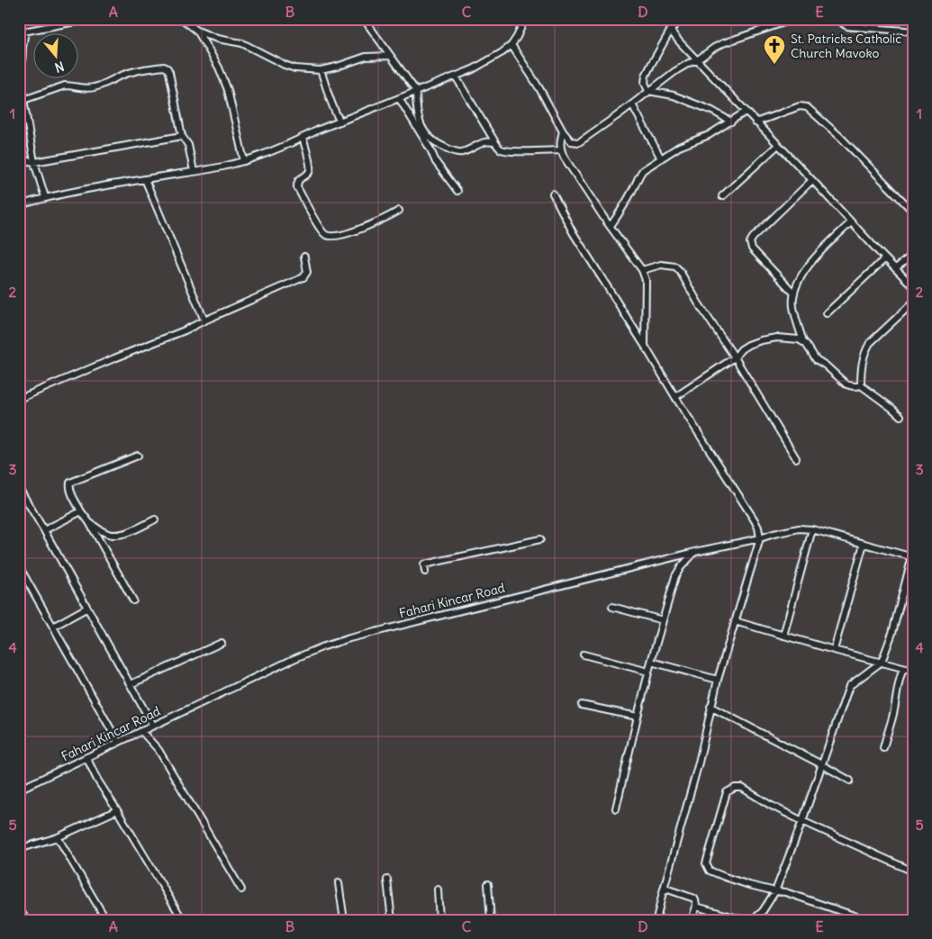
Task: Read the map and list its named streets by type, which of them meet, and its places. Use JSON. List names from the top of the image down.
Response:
{
  "streets": {
    "street": ["Fahari Kincar Road"]
  },
  "places": {
    "church": ["St. Patricks Catholic Church Mavoko"]
  },
  "north": "bottom",
  "grid": {
    "columns": [
      "A",
      "B",
      "C",
      "D",
      "E"
    ],
    "rows": [
      "1",
      "2",
      "3",
      "4",
      "5"
    ]
  }
}
